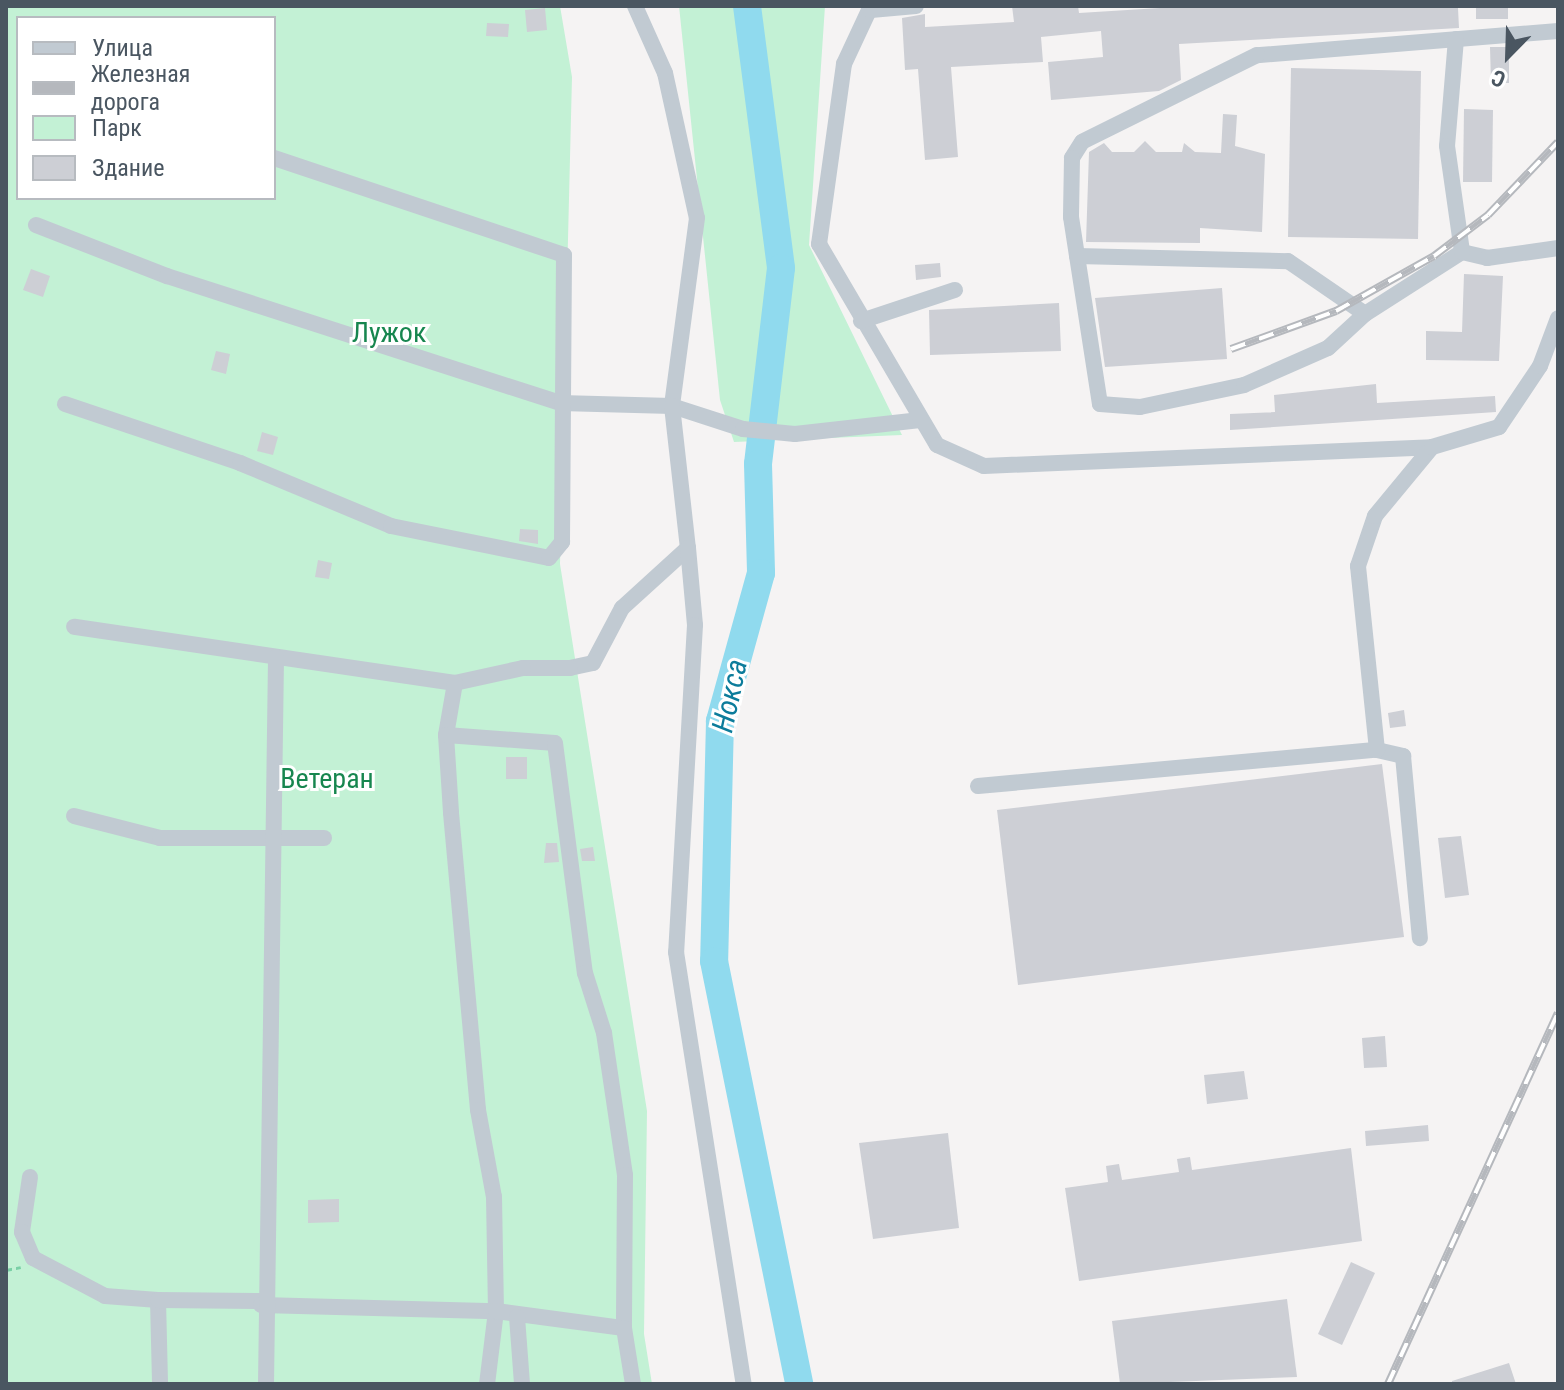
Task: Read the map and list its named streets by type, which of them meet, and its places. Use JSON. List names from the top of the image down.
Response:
{
  "water": ["Нокса"],
  "parks": ["Лужок", "Ветеран"],
  "legend": [
    "Улица",
    "Железная дорога",
    "Парк",
    "Здание"
  ],
  "north": "bottom left"
}
